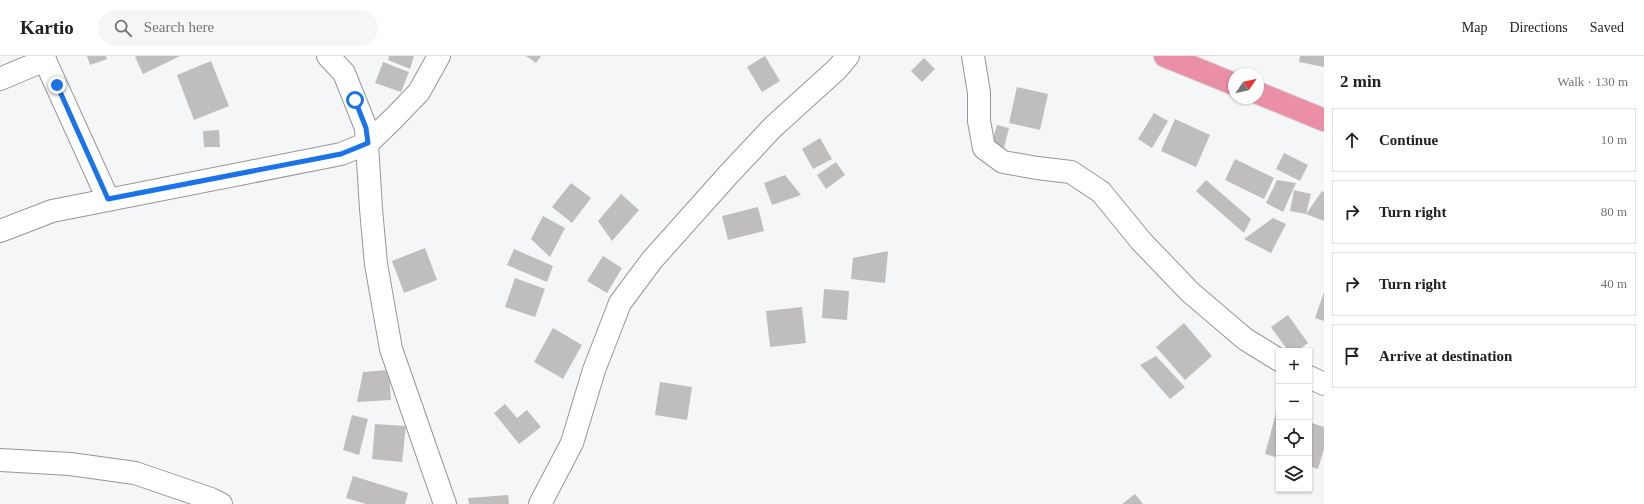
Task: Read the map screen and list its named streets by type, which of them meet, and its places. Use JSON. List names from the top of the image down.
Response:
{
  "north": "top right",
  "page": {
    "header": "Kartio",
    "search": "Search here",
    "nav": ["Map", "Directions", "Saved"],
    "heading": ["2 min", "Walk · 130 m"],
    "list": [
      ["Continue", "10 m"],
      ["Turn right", "80 m"],
      ["Turn right", "40 m"],
      "Arrive at destination"
    ],
    "map_buttons": ["+", "−"]
  }
}
